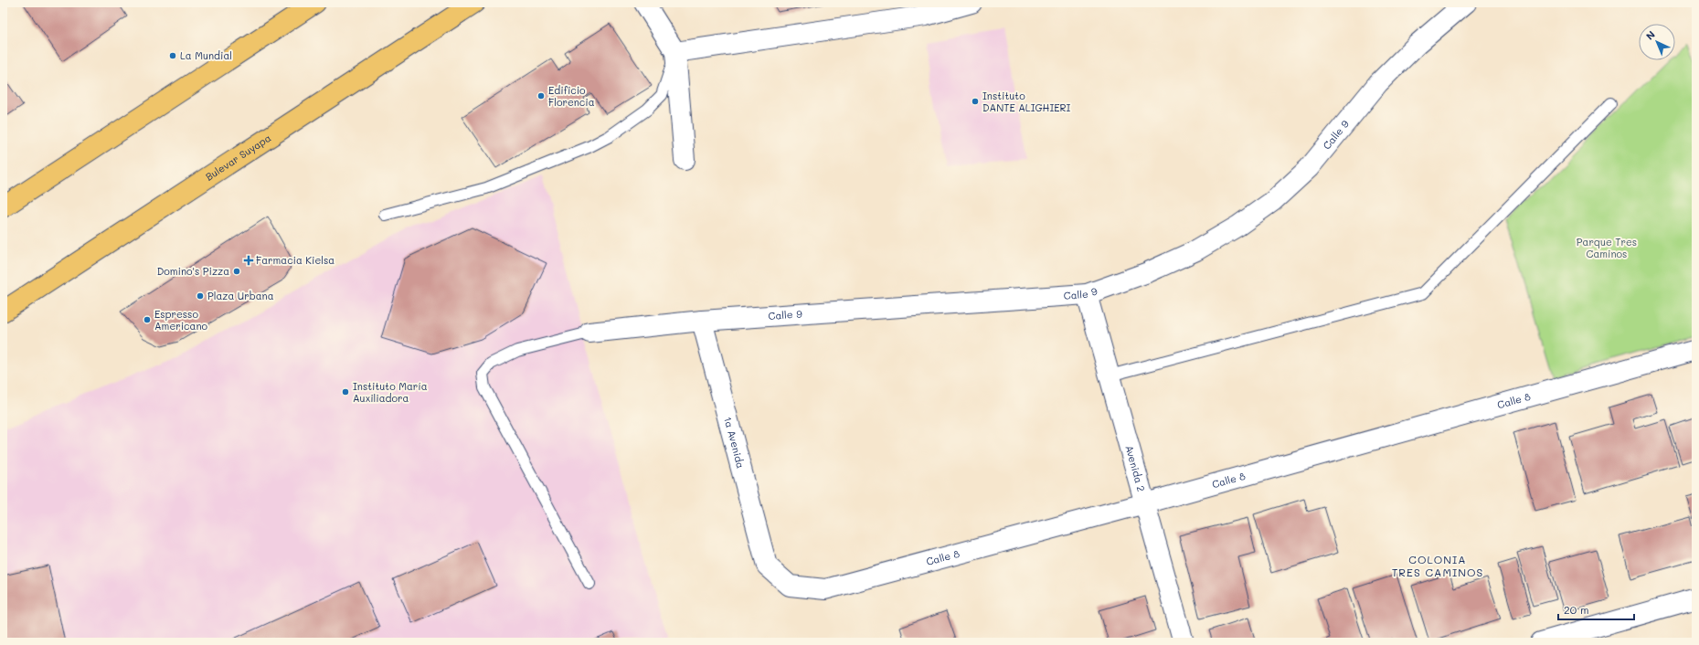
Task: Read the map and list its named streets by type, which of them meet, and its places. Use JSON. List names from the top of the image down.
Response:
{
  "streets": {
    "main road": ["Bulevar Suyapa"],
    "street": [
      "Calle 9",
      "Calle 8",
      "1a Avenida",
      "Avenida 2"
    ]
  },
  "crossings": [
    ["Calle 9", "1a Avenida"],
    ["Calle 9", "Avenida 2"],
    ["Calle 8", "1a Avenida"],
    ["Calle 8", "Avenida 2"]
  ],
  "districts": ["COLONIA TRES CAMINOS"],
  "parks": ["Parque Tres Caminos"],
  "places": {
    "other": [
      "La Mundial",
      "Edificio Florencia",
      "Instituto DANTE ALIGHIERI",
      "Domino's Pizza",
      "Plaza Urbana",
      "Espresso Americano",
      "Instituto María Auxiliadora"
    ],
    "health": ["Farmacia Kielsa"]
  },
  "scale_bar": "20 m",
  "north": "top left"
}
